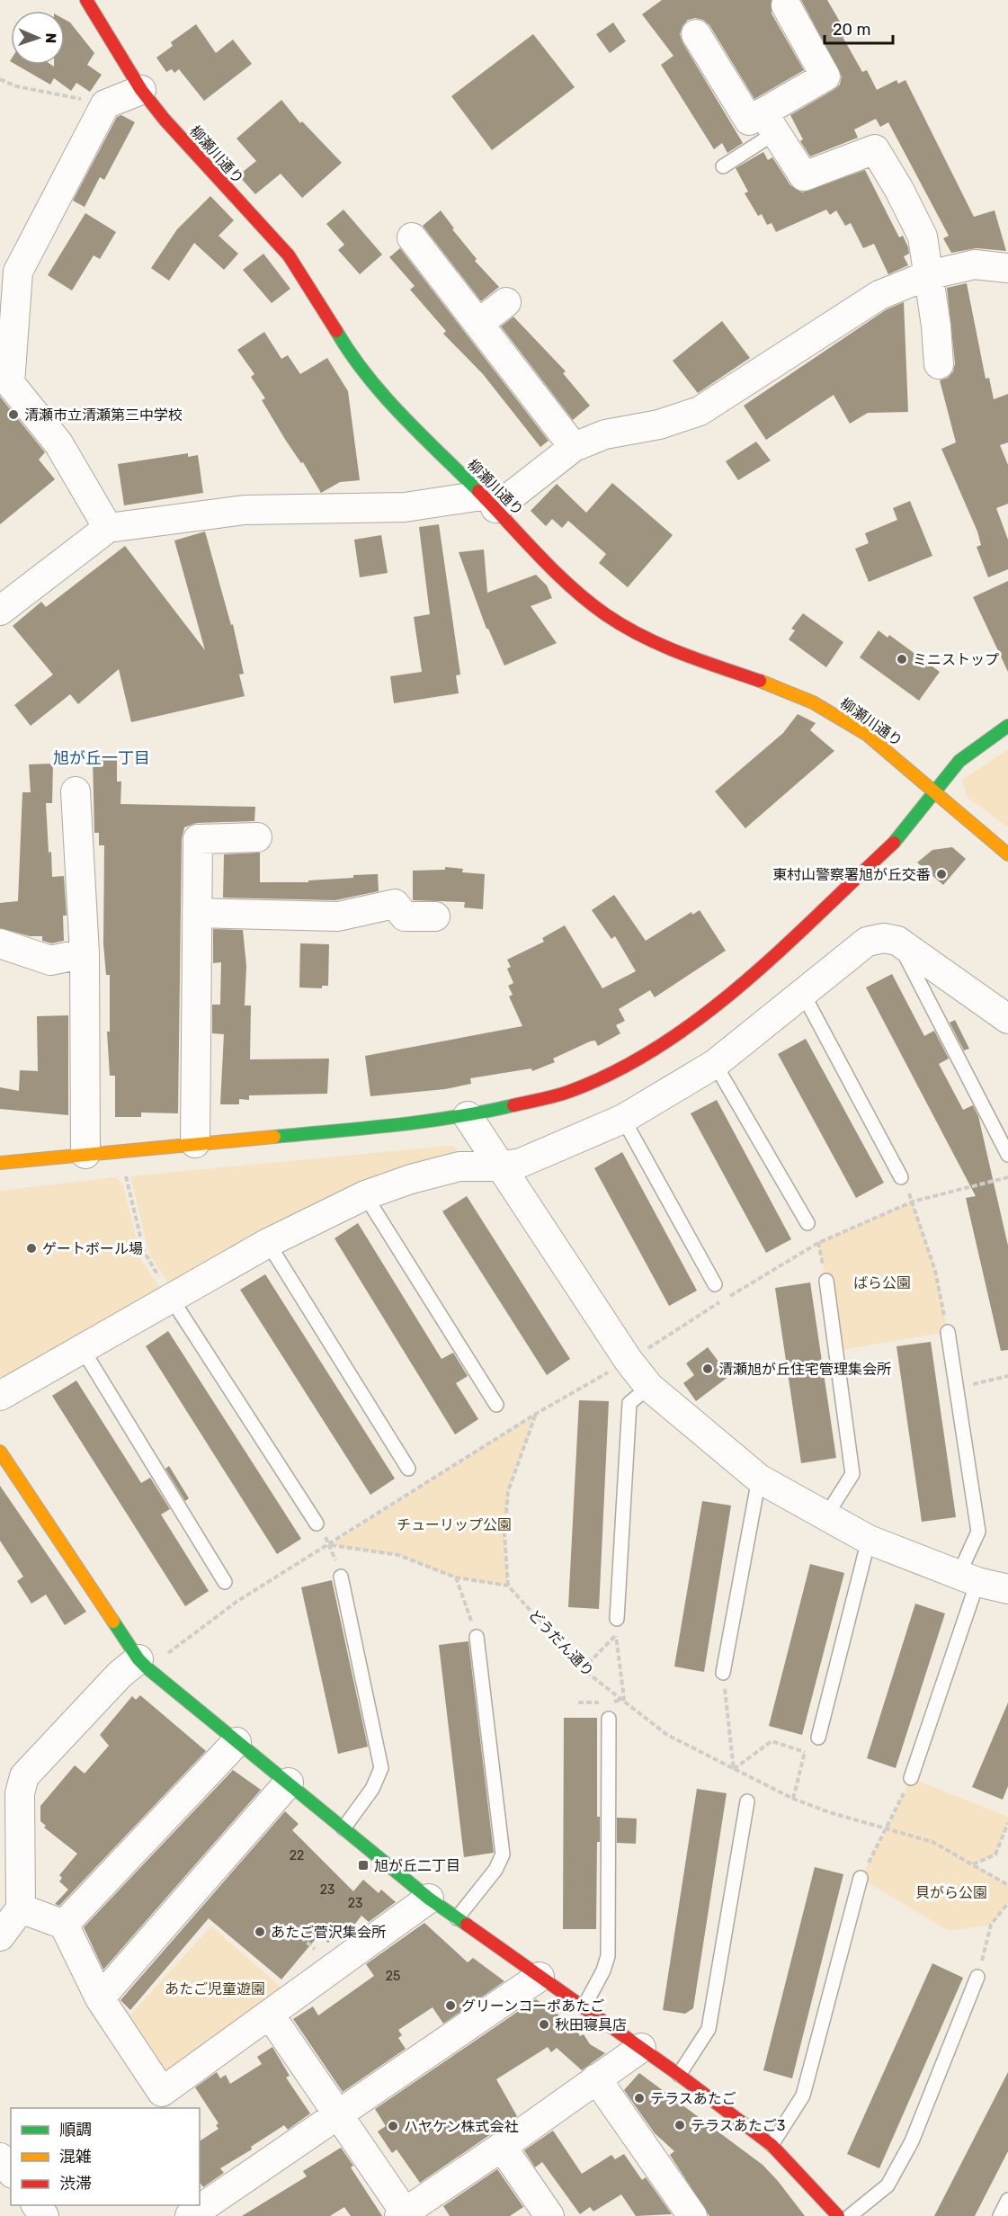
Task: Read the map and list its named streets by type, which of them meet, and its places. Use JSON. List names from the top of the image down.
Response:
{
  "streets": {
    "street": ["柳瀬川通り"],
    "path": ["どうだん通り"]
  },
  "districts": ["旭が丘一丁目"],
  "parks": [
    "ばら公園",
    "チューリップ公園",
    "貝がら公園",
    "あたご児童遊園"
  ],
  "places": {
    "other": [
      "清瀬市立清瀬第三中学校",
      "ミニストップ",
      "東村山警察署旭が丘交番",
      "ゲートボール場",
      "清瀬旭が丘住宅管理集会所",
      "あたご菅沢集会所",
      "グリーンコーポあたご",
      "秋田寝具店",
      "テラスあたご",
      "テラスあたご3",
      "ハヤケン株式会社"
    ],
    "transit": ["旭が丘二丁目"]
  },
  "house_numbers": [
    "22",
    "23",
    "23",
    "25"
  ],
  "legend": ["順調", "混雑", "渋滞"],
  "scale_bar": "20 m",
  "north": "right"
}
